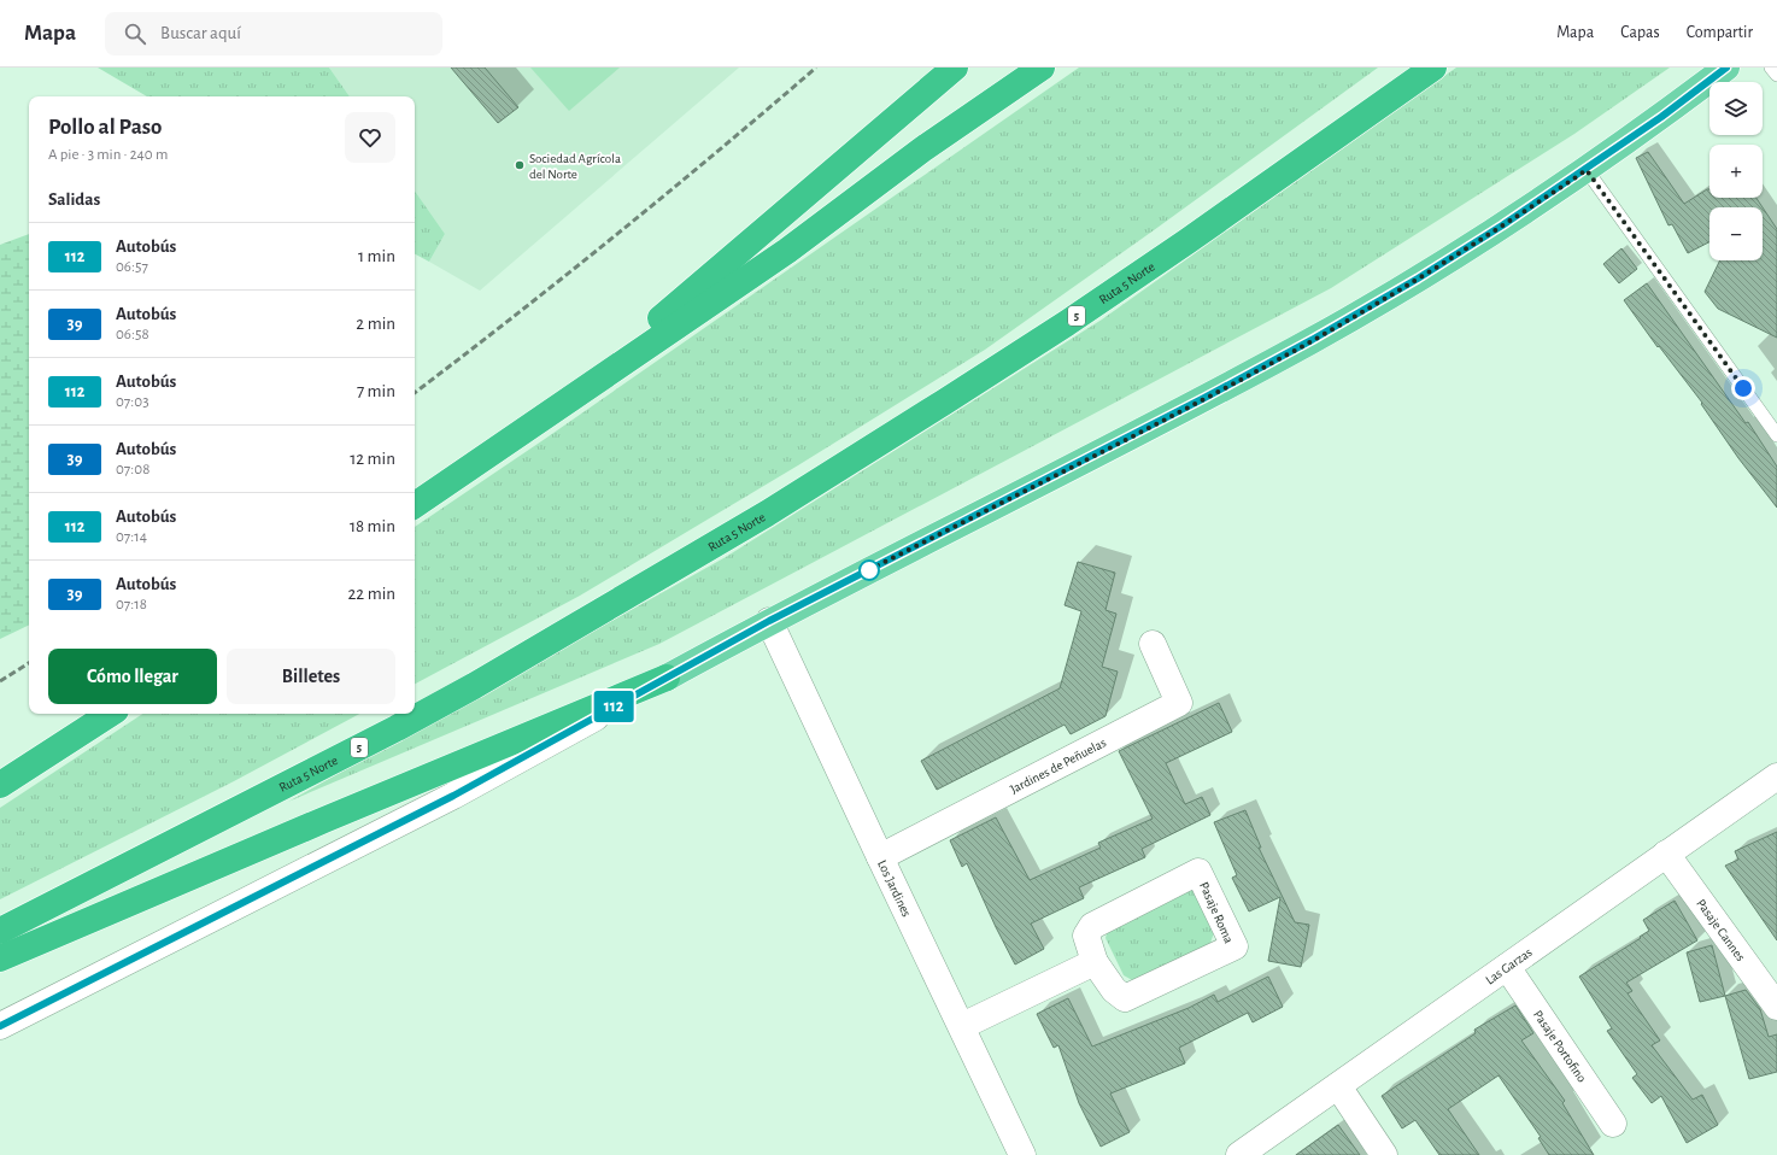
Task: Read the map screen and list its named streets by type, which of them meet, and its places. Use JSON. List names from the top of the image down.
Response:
{
  "streets": {
    "highway": ["Ruta 5 Norte", "5"],
    "street": [
      "Jardines de Peñuelas",
      "Los Jardines",
      "Pasaje Roma",
      "Pasaje Cannes",
      "Las Garzas",
      "Pasaje Portofino"
    ]
  },
  "crossings": [
    ["Jardines de Peñuelas", "Los Jardines"],
    ["Pasaje Cannes", "Las Garzas"],
    ["Las Garzas", "Pasaje Portofino"]
  ],
  "places": ["Sociedad Agrícola del Norte"],
  "lines": ["bus line 112"],
  "page": {
    "header": "Mapa",
    "search": "Buscar aquí",
    "nav": ["Mapa", "Capas", "Compartir"],
    "on_map": "112",
    "map_buttons": ["+", "−"],
    "heading": [
      ["Pollo al Paso", "A pie · 3 min · 240 m"],
      "Salidas"
    ],
    "list": [
      {
        "mark": "112",
        "name": "Autobús",
        "note": "06:57",
        "value": "1 min"
      },
      {
        "mark": "39",
        "name": "Autobús",
        "note": "06:58",
        "value": "2 min"
      },
      {
        "mark": "112",
        "name": "Autobús",
        "note": "07:03",
        "value": "7 min"
      },
      {
        "mark": "39",
        "name": "Autobús",
        "note": "07:08",
        "value": "12 min"
      },
      {
        "mark": "112",
        "name": "Autobús",
        "note": "07:14",
        "value": "18 min"
      },
      {
        "mark": "39",
        "name": "Autobús",
        "note": "07:18",
        "value": "22 min"
      }
    ],
    "buttons": ["Cómo llegar", "Billetes"]
  }
}
